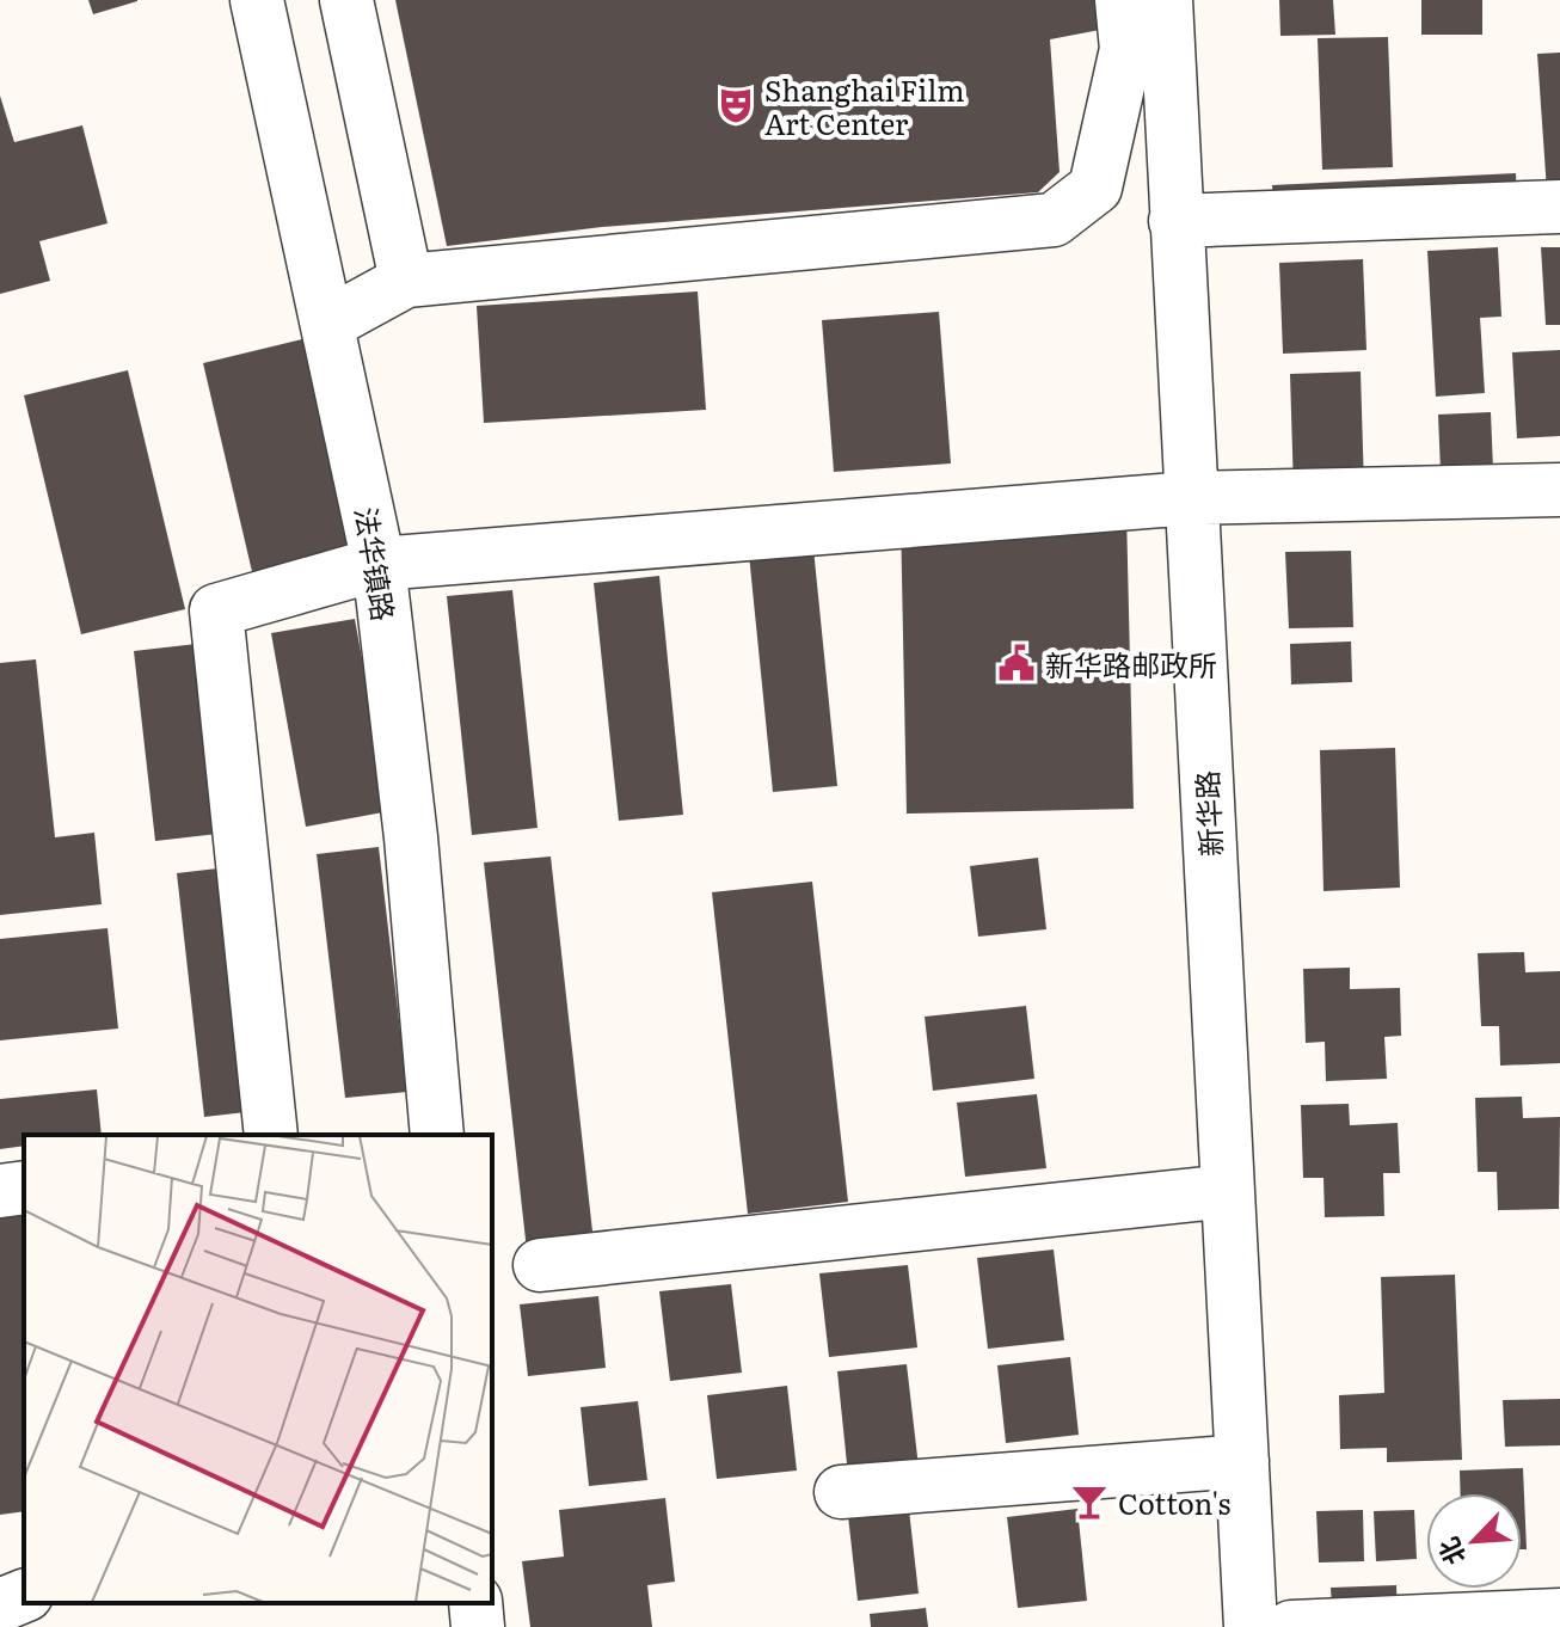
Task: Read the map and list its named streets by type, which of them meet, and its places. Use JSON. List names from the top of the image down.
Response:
{
  "streets": {
    "street": ["法华镇路", "新华路"]
  },
  "places": {
    "theatre": ["Shanghai Film Art Center"],
    "public building": ["新华路邮政所"],
    "bar": ["Cotton's"]
  },
  "north": "bottom left"
}
